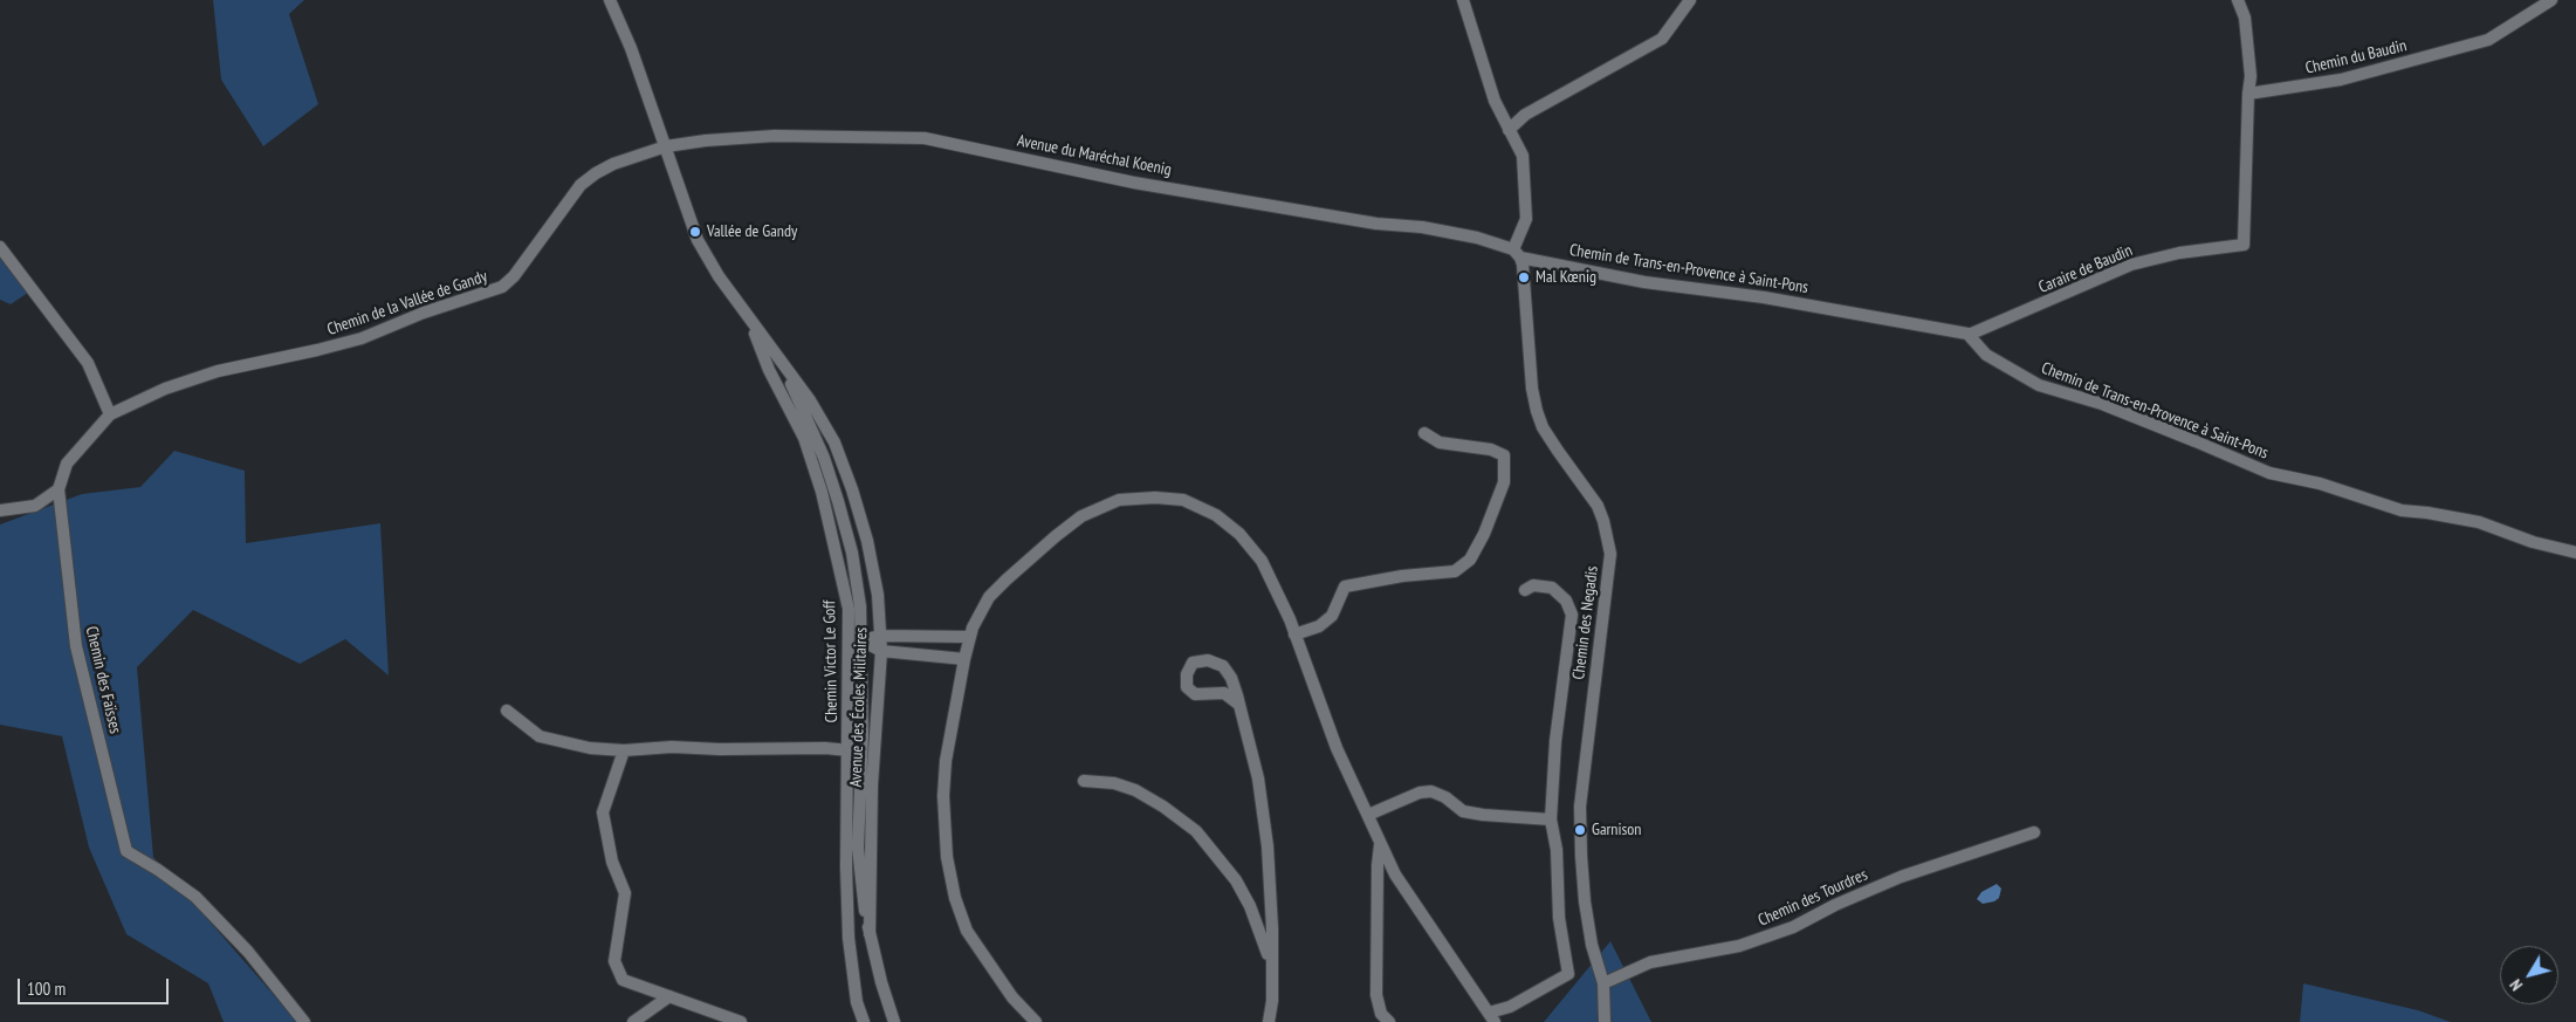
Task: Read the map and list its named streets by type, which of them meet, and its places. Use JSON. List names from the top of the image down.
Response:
{
  "streets": {
    "street": [
      "Chemin du Baudin",
      "Avenue du Maréchal Koenig",
      "Chemin de Trans-en-Provence à Saint-Pons",
      "Caraire de Baudin",
      "Chemin de la Vallée de Gandy",
      "Chemin des Negadis",
      "Chemin Victor Le Goff",
      "Chemin des Faïsses",
      "Avenue des Écoles Militaires",
      "Chemin des Tourdres"
    ]
  },
  "crossings": [
    ["Chemin du Baudin", "Caraire de Baudin"],
    ["Avenue du Maréchal Koenig", "Chemin de Trans-en-Provence à Saint-Pons"],
    ["Avenue du Maréchal Koenig", "Chemin de la Vallée de Gandy"],
    ["Avenue du Maréchal Koenig", "Chemin des Negadis"],
    ["Avenue du Maréchal Koenig", "Avenue des Écoles Militaires"],
    ["Chemin de Trans-en-Provence à Saint-Pons", "Caraire de Baudin"],
    ["Chemin de Trans-en-Provence à Saint-Pons", "Chemin des Negadis"],
    ["Chemin de la Vallée de Gandy", "Chemin des Faïsses"],
    ["Chemin de la Vallée de Gandy", "Avenue des Écoles Militaires"],
    ["Chemin des Negadis", "Chemin des Tourdres"],
    ["Chemin Victor Le Goff", "Avenue des Écoles Militaires"]
  ],
  "places": ["Vallée de Gandy", "Mal Kœnig", "Garnison"],
  "scale_bar": "100 m",
  "north": "bottom left"
}
